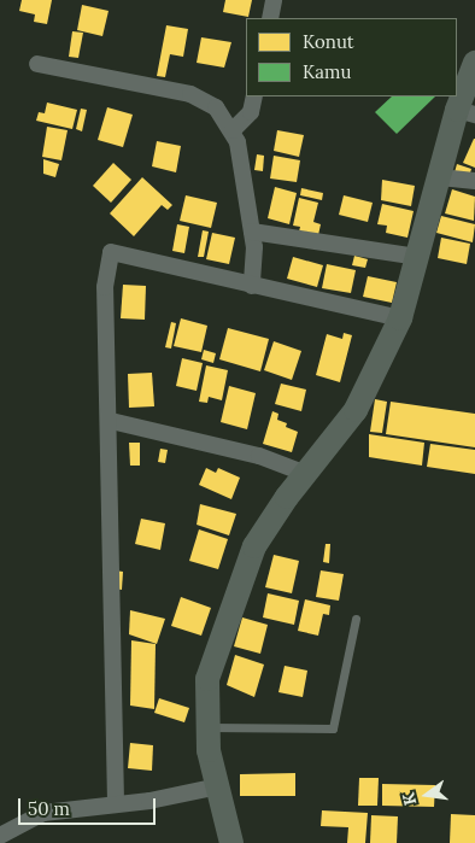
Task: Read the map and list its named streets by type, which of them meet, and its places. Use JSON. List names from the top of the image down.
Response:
{
  "legend": ["Konut", "Kamu"],
  "scale_bar": "50 m",
  "north": "left"
}
